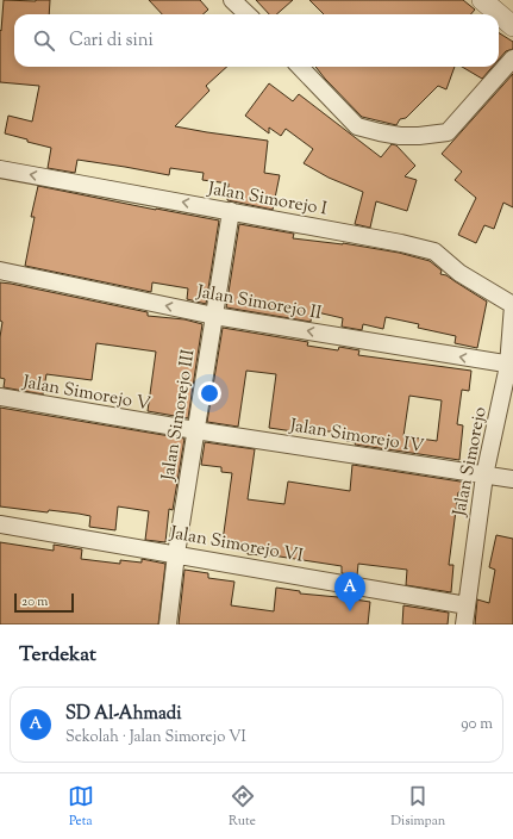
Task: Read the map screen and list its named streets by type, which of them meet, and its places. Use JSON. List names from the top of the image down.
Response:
{
  "streets": {
    "street": [
      "Jalan Simorejo I",
      "Jalan Simorejo II",
      "Jalan Simorejo V",
      "Jalan Simorejo III",
      "Jalan Simorejo IV",
      "Jalan Simorejo",
      "Jalan Simorejo VI"
    ]
  },
  "crossings": [
    ["Jalan Simorejo I", "Jalan Simorejo III"],
    ["Jalan Simorejo I", "Jalan Simorejo"],
    ["Jalan Simorejo II", "Jalan Simorejo III"],
    ["Jalan Simorejo II", "Jalan Simorejo"],
    ["Jalan Simorejo V", "Jalan Simorejo III"],
    ["Jalan Simorejo V", "Jalan Simorejo IV"],
    ["Jalan Simorejo III", "Jalan Simorejo IV"],
    ["Jalan Simorejo III", "Jalan Simorejo VI"],
    ["Jalan Simorejo IV", "Jalan Simorejo"],
    ["Jalan Simorejo", "Jalan Simorejo VI"]
  ],
  "one_way": ["Jalan Simorejo I", "Jalan Simorejo II"],
  "scale_bar": "20 m",
  "page": {
    "search": "Cari di sini",
    "pins": "A",
    "scale": "20 m",
    "heading": "Terdekat",
    "list": [
      {
        "mark": "A",
        "name": "SD Al-Ahmadi",
        "note": "Sekolah · Jalan Simorejo VI",
        "value": "90 m"
      }
    ],
    "nav": ["Peta", "Rute", "Disimpan"]
  }
}
